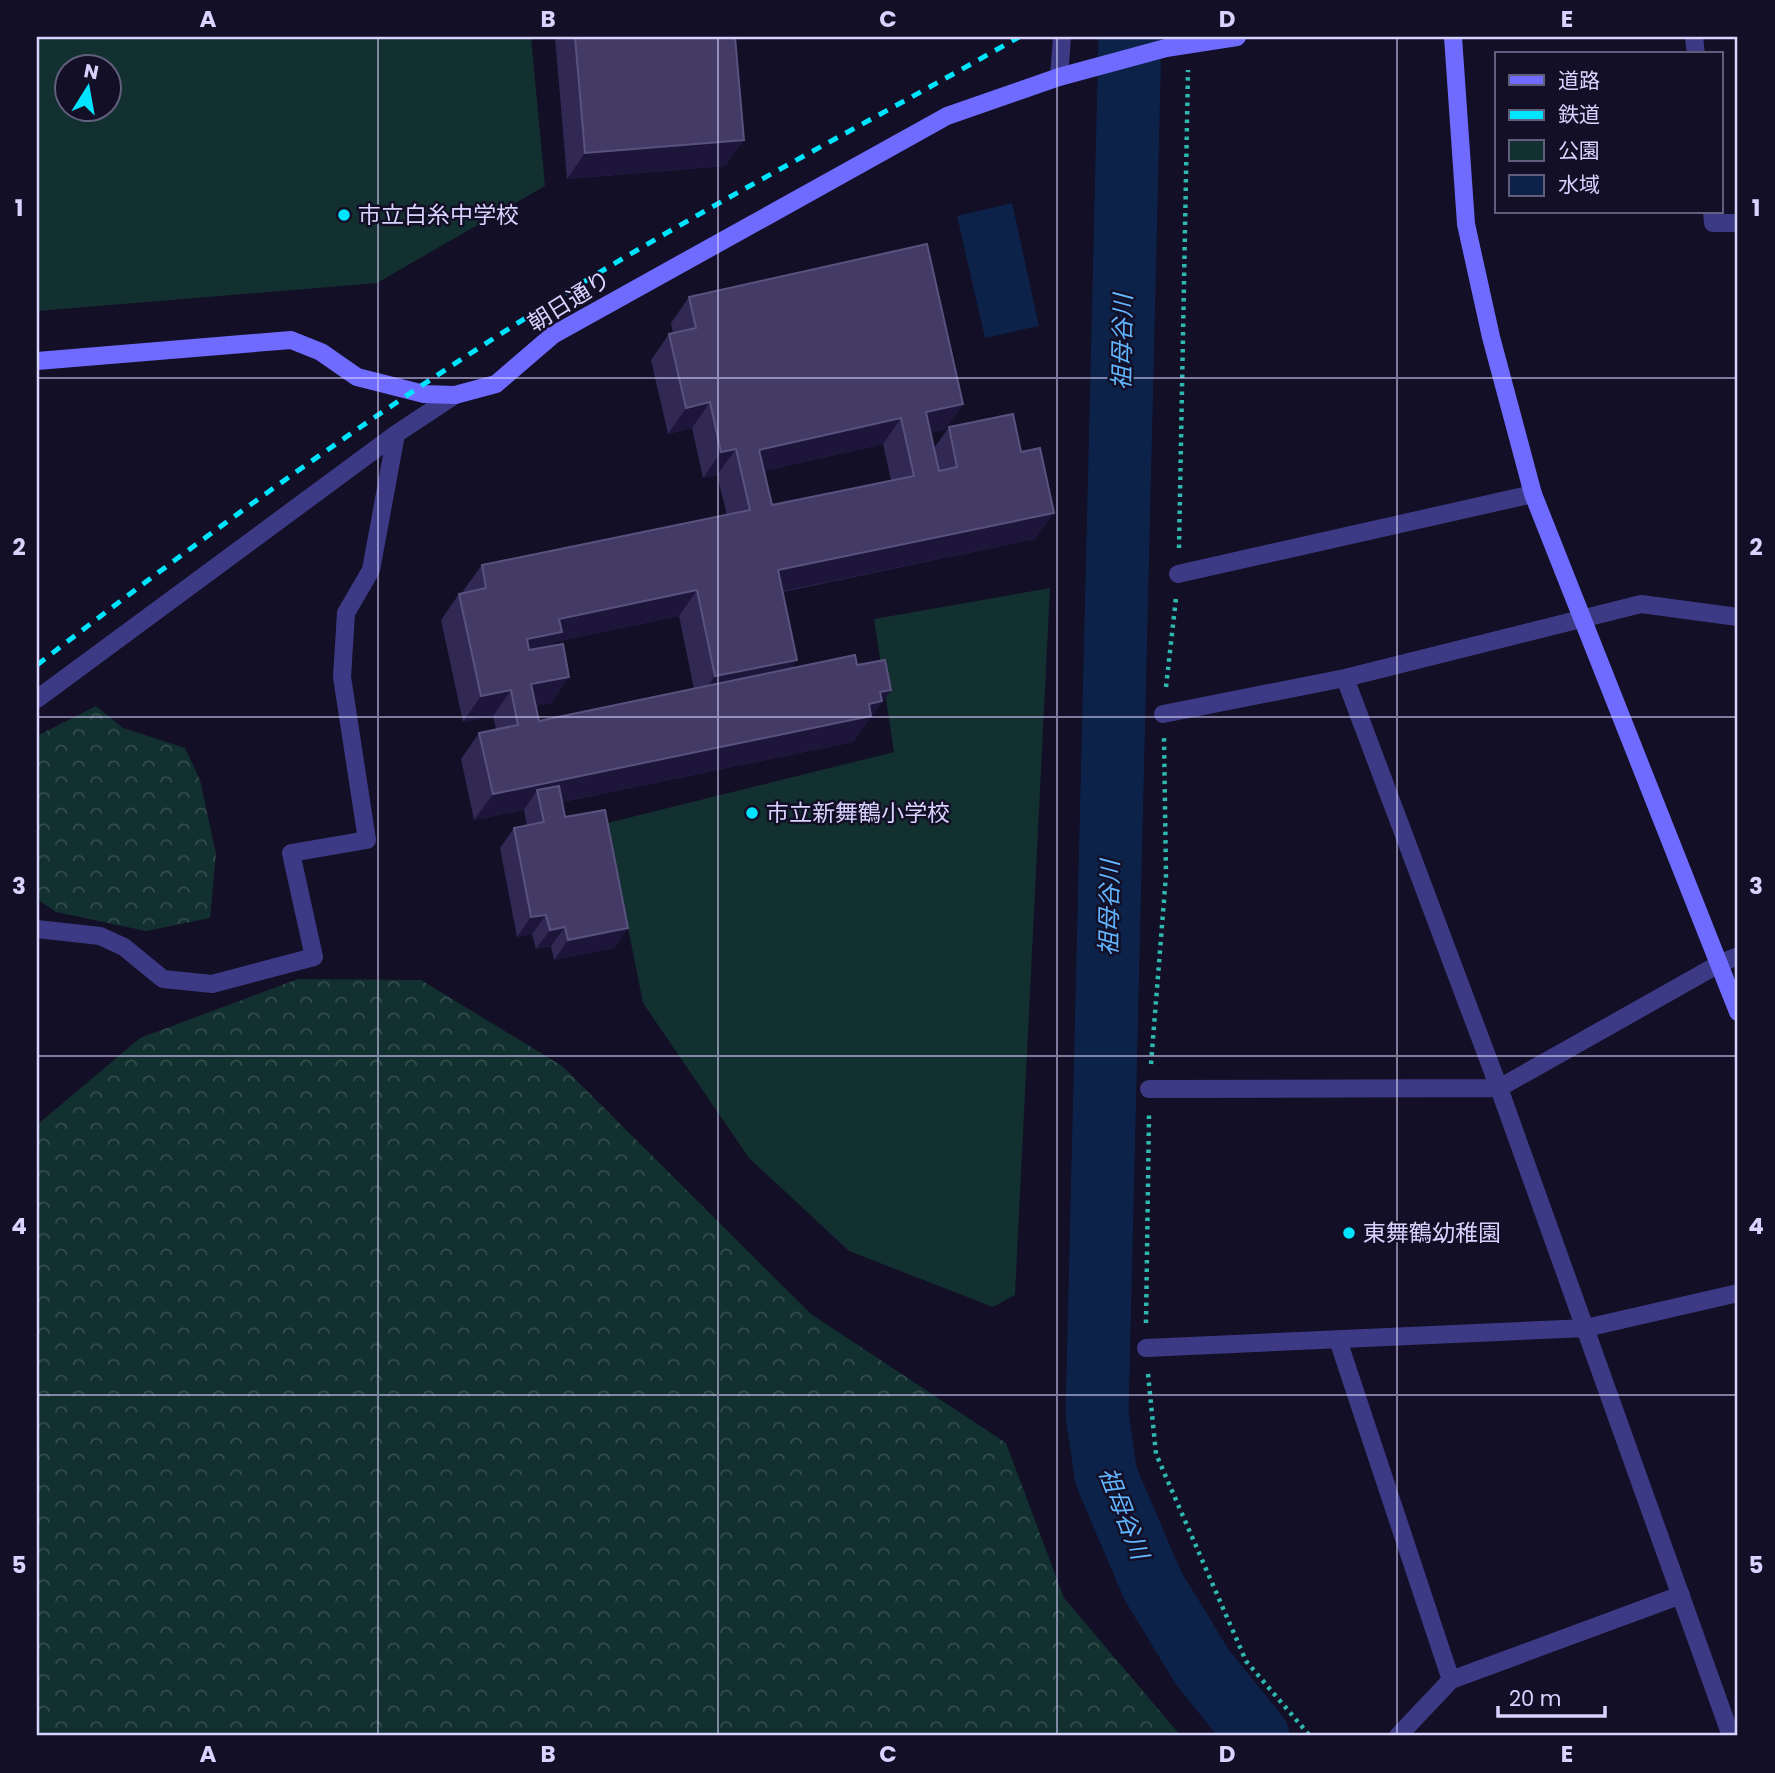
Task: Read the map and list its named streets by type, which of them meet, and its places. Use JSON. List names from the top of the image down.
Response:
{
  "streets": {
    "street": ["朝日通り"]
  },
  "water": ["祖母谷川"],
  "places": ["市立白糸中学校", "市立新舞鶴小学校", "東舞鶴幼稚園"],
  "legend": [
    "道路",
    "鉄道",
    "公園",
    "水域"
  ],
  "scale_bar": "20 m",
  "north": "top",
  "grid": {
    "columns": [
      "A",
      "B",
      "C",
      "D",
      "E"
    ],
    "rows": [
      "1",
      "2",
      "3",
      "4",
      "5"
    ]
  }
}
